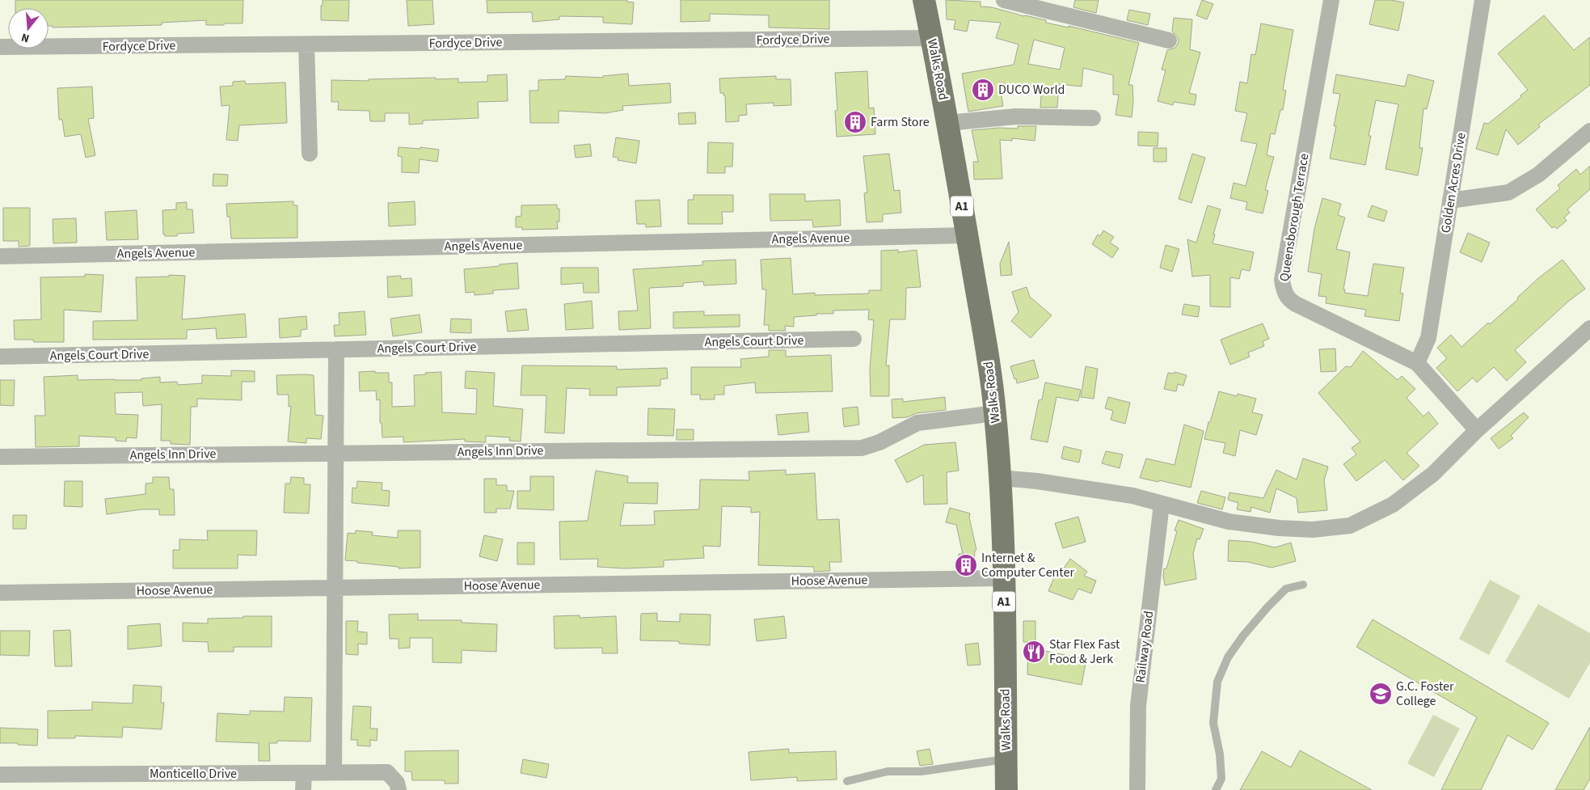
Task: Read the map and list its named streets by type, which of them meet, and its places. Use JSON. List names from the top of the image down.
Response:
{
  "streets": {
    "main road": ["Walks Road", "A1"],
    "street": [
      "Fordyce Drive",
      "Golden Acres Drive",
      "Queensborough Terrace",
      "Angels Avenue",
      "Angels Court Drive",
      "Angels Inn Drive",
      "Hoose Avenue",
      "Railway Road",
      "Monticello Drive"
    ]
  },
  "crossings": [
    ["Fordyce Drive", "Walks Road"],
    ["Walks Road", "Angels Avenue"],
    ["Walks Road", "Angels Inn Drive"],
    ["Walks Road", "Hoose Avenue"],
    ["Golden Acres Drive", "Queensborough Terrace"]
  ],
  "places": {
    "building": ["DUCO World", "Farm Store", "Internet & Computer Center"],
    "restaurant": ["Star Flex Fast Food & Jerk"],
    "school or university": ["G.C. Foster College"]
  },
  "north": "bottom"
}
